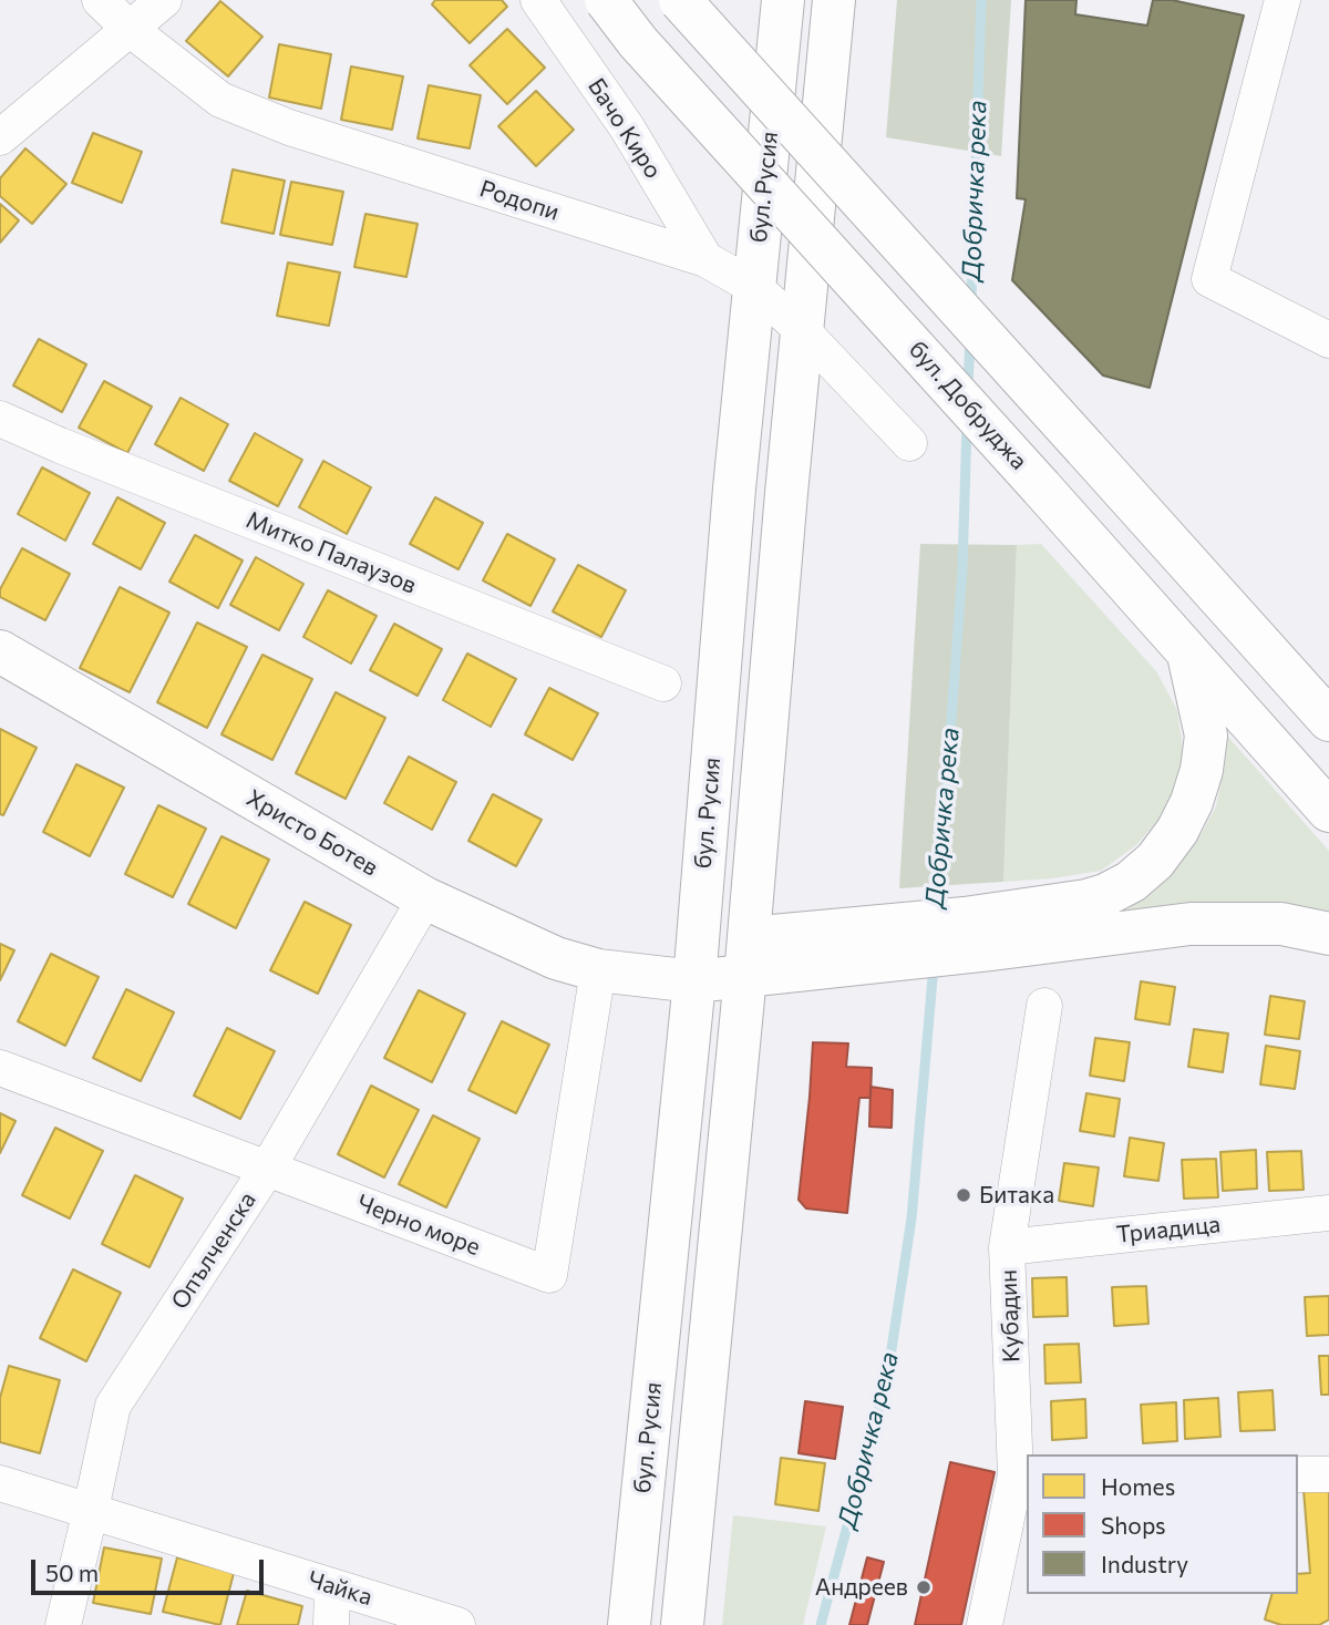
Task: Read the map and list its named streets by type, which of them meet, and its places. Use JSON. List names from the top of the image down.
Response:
{
  "streets": {
    "main road": ["бул. Русия", "бул. Добруджа", "Христо Ботев"],
    "street": [
      "Бачо Киро",
      "Родопи",
      "Митко Палаузов",
      "Черно море",
      "Триадица",
      "Опълченска",
      "Кубадин",
      "Чайка"
    ]
  },
  "crossings": [
    ["Бачо Киро", "Родопи"],
    ["бул. Русия", "Родопи"],
    ["бул. Русия", "Христо Ботев"],
    ["Христо Ботев", "Черно море"],
    ["Христо Ботев", "Опълченска"],
    ["Черно море", "Опълченска"],
    ["Триадица", "Кубадин"],
    ["Опълченска", "Чайка"]
  ],
  "water": ["Добричка река"],
  "places": ["Битака", "Андреев"],
  "legend": ["Homes", "Shops", "Industry"],
  "scale_bar": "50 m"
}
